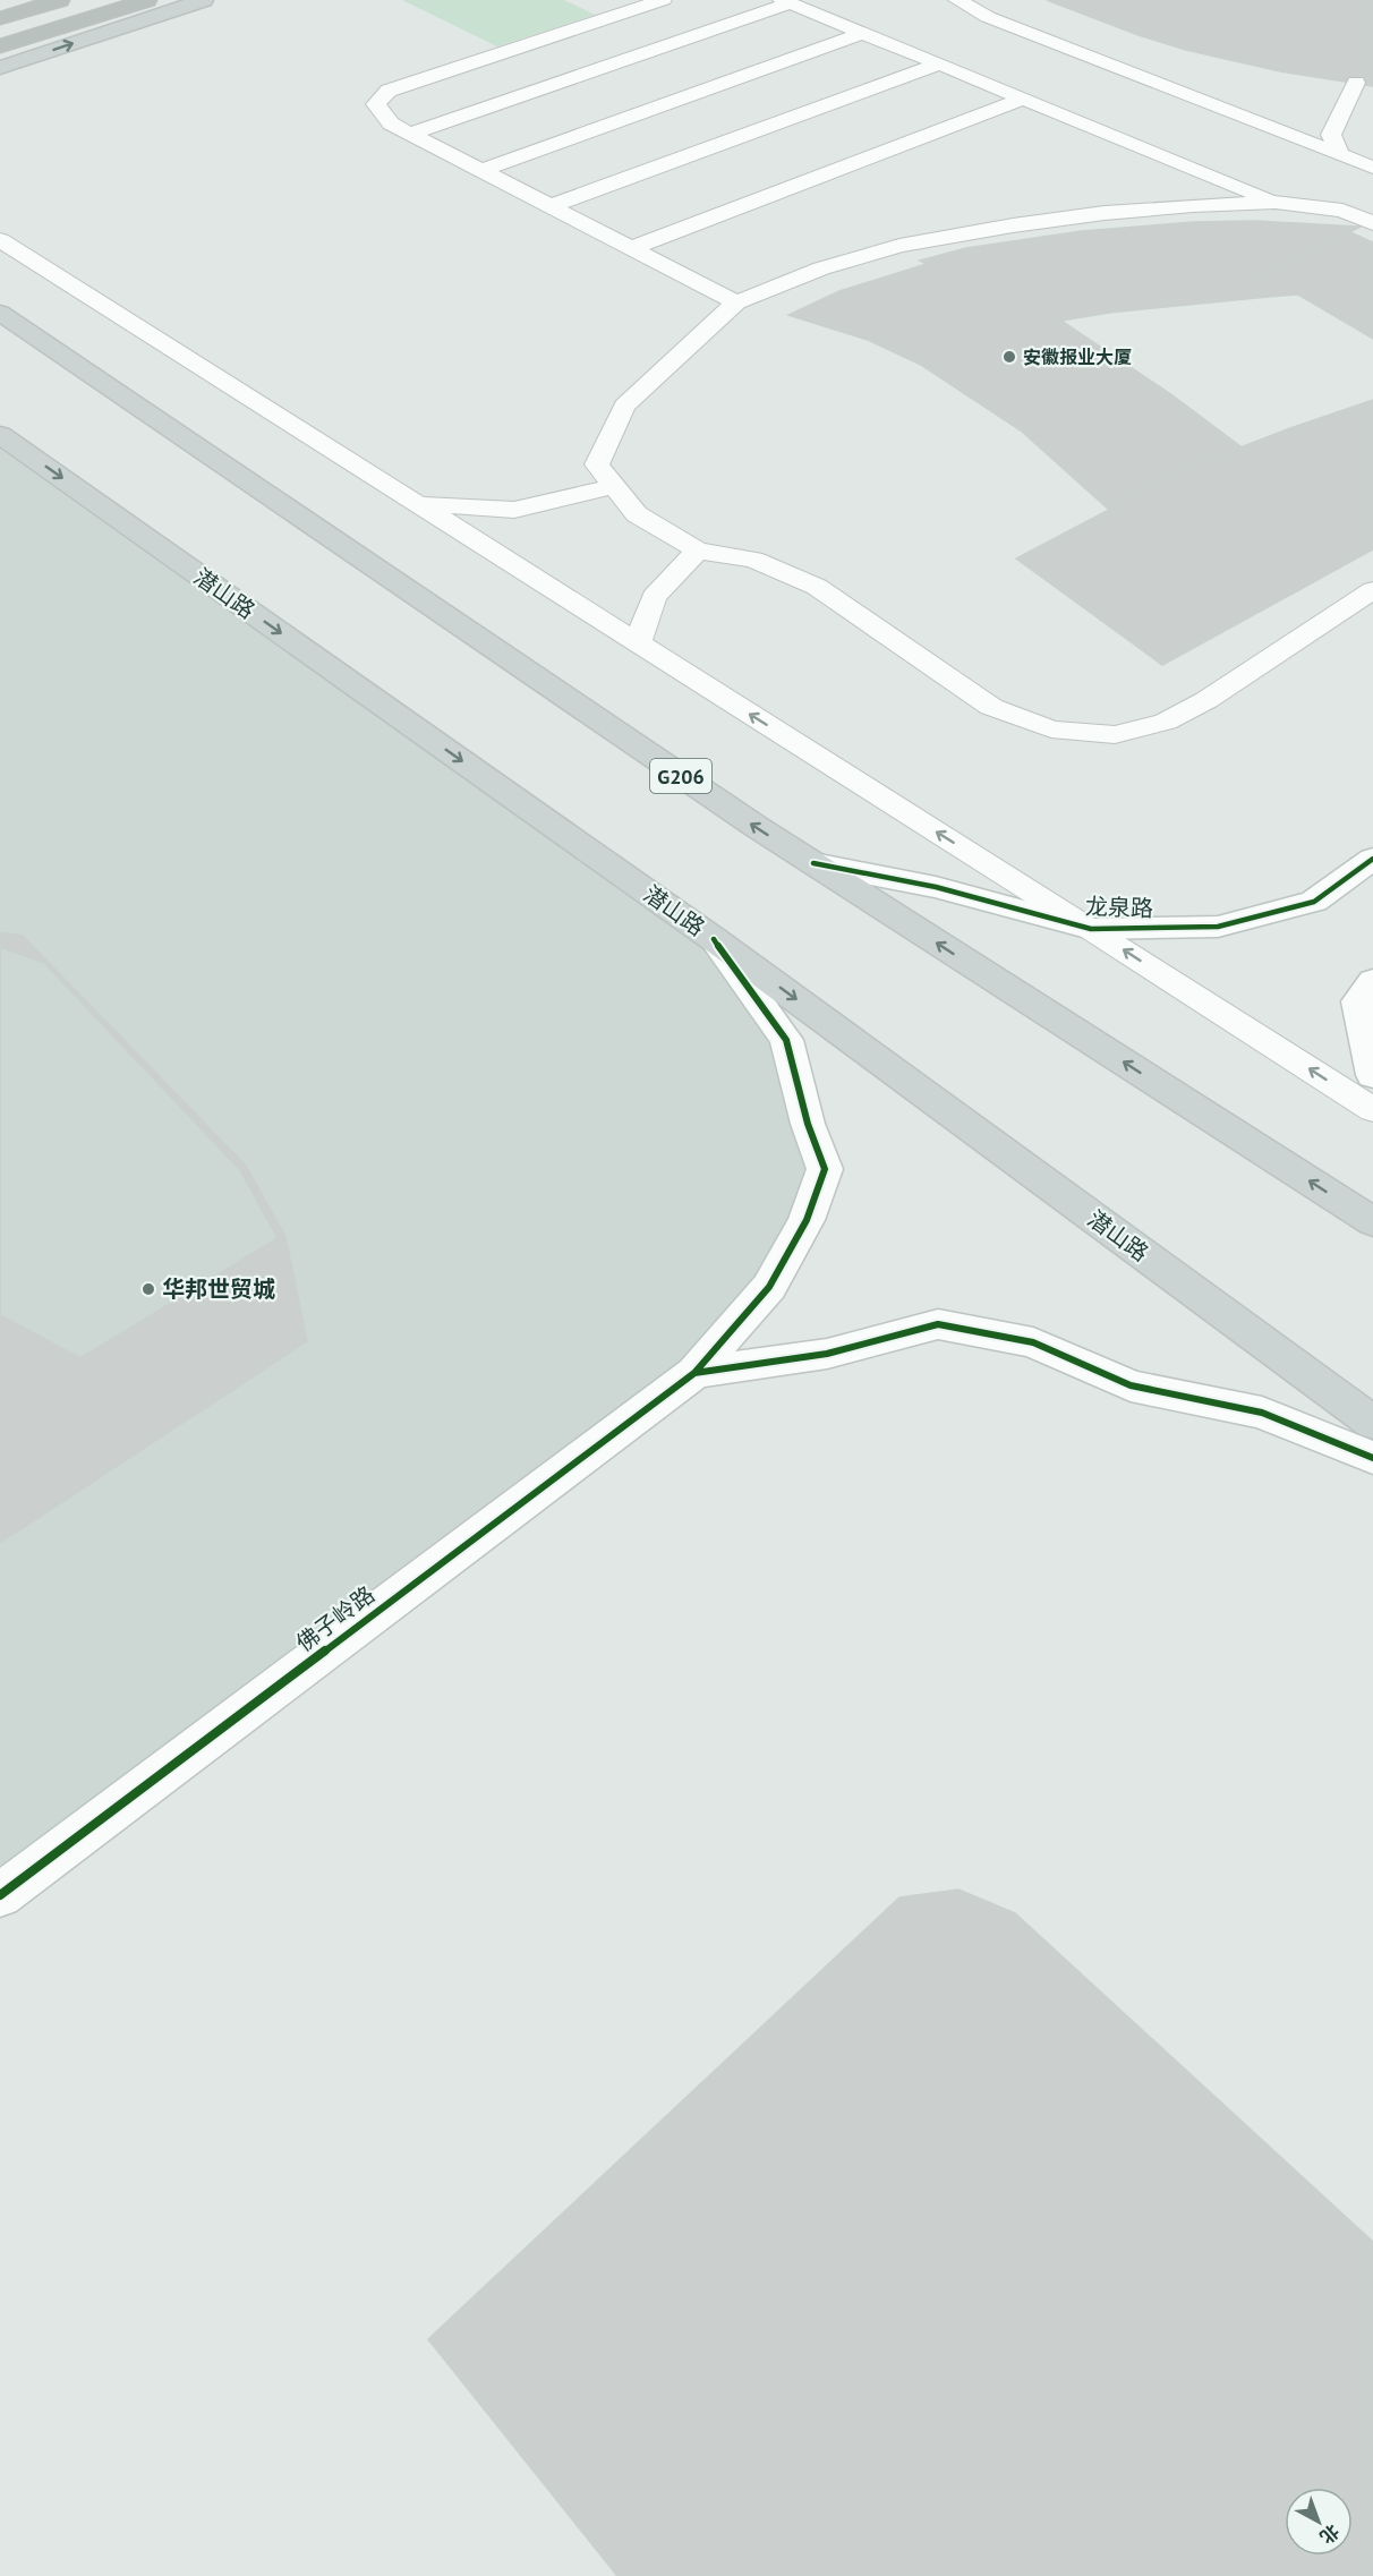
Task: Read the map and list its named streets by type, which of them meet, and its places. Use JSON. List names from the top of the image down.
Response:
{
  "streets": {
    "main road": ["潜山路", "G206"],
    "street": ["龙泉路", "佛子岭路"]
  },
  "crossings": [
    ["潜山路", "佛子岭路"],
    ["G206", "龙泉路"]
  ],
  "places": ["安徽报业大厦", "华邦世贸城"],
  "north": "bottom right"
}
